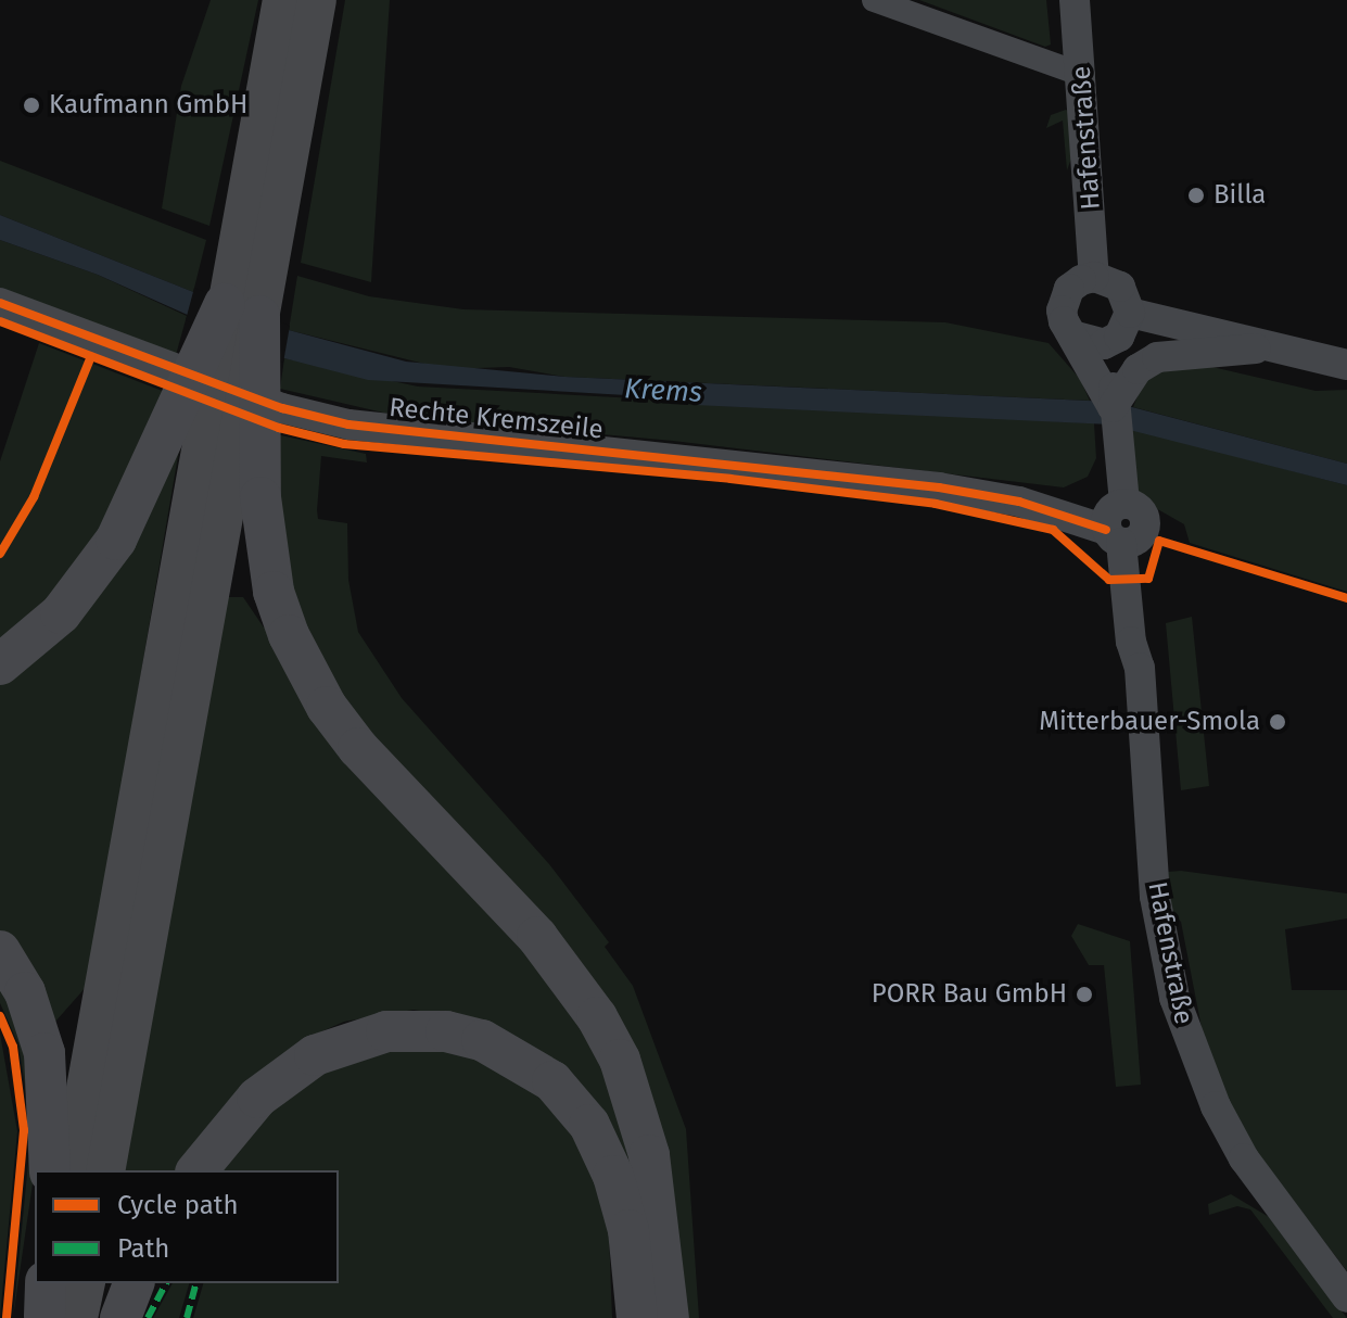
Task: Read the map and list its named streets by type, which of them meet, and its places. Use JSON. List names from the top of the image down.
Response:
{
  "streets": {
    "street": ["Hafenstraße", "Rechte Kremszeile"]
  },
  "crossings": [
    ["Hafenstraße", "Rechte Kremszeile"]
  ],
  "water": ["Krems"],
  "places": [
    "Kaufmann GmbH",
    "Billa",
    "Mitterbauer-Smola",
    "PORR Bau GmbH"
  ],
  "legend": ["Cycle path", "Path"]
}
